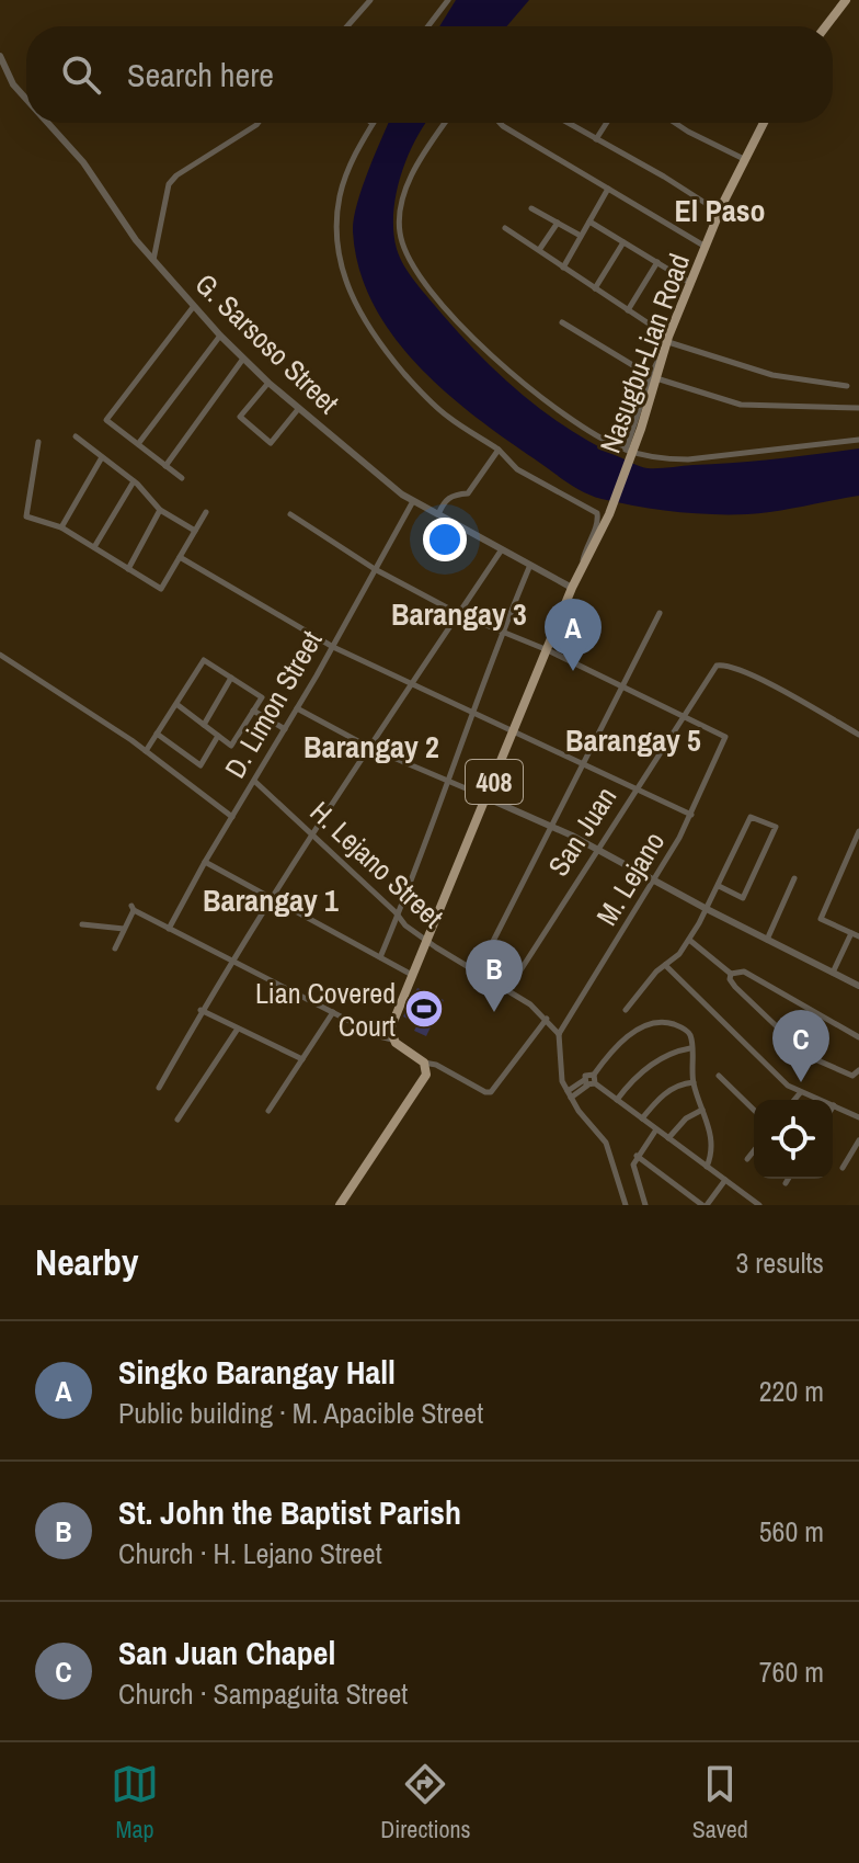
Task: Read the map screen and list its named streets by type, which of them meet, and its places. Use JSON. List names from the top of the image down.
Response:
{
  "streets": {
    "main road": ["Nasugbu-Lian Road", "408"],
    "street": [
      "G. Sarsoso Street",
      "D. Limon Street",
      "San Juan",
      "H. Lejano Street",
      "M. Lejano"
    ]
  },
  "crossings": [
    ["G. Sarsoso Street", "D. Limon Street"],
    ["G. Sarsoso Street", "408"],
    ["Nasugbu-Lian Road", "408"],
    ["D. Limon Street", "H. Lejano Street"],
    ["408", "H. Lejano Street"],
    ["San Juan", "H. Lejano Street"],
    ["San Juan", "M. Lejano"],
    ["H. Lejano Street", "M. Lejano"]
  ],
  "districts": [
    "El Paso",
    "Barangay 3",
    "Barangay 5",
    "Barangay 2",
    "Barangay 1"
  ],
  "places": {
    "sports": ["Lian Covered Court"]
  },
  "page": {
    "search": "Search here",
    "pins": ["A", "B", "C"],
    "heading": ["Nearby", "3 results"],
    "list": [
      {
        "mark": "A",
        "name": "Singko Barangay Hall",
        "note": "Public building · M. Apacible Street",
        "value": "220 m"
      },
      {
        "mark": "B",
        "name": "St. John the Baptist Parish",
        "note": "Church · H. Lejano Street",
        "value": "560 m"
      },
      {
        "mark": "C",
        "name": "San Juan Chapel",
        "note": "Church · Sampaguita Street",
        "value": "760 m"
      }
    ],
    "nav": ["Map", "Directions", "Saved"]
  }
}
